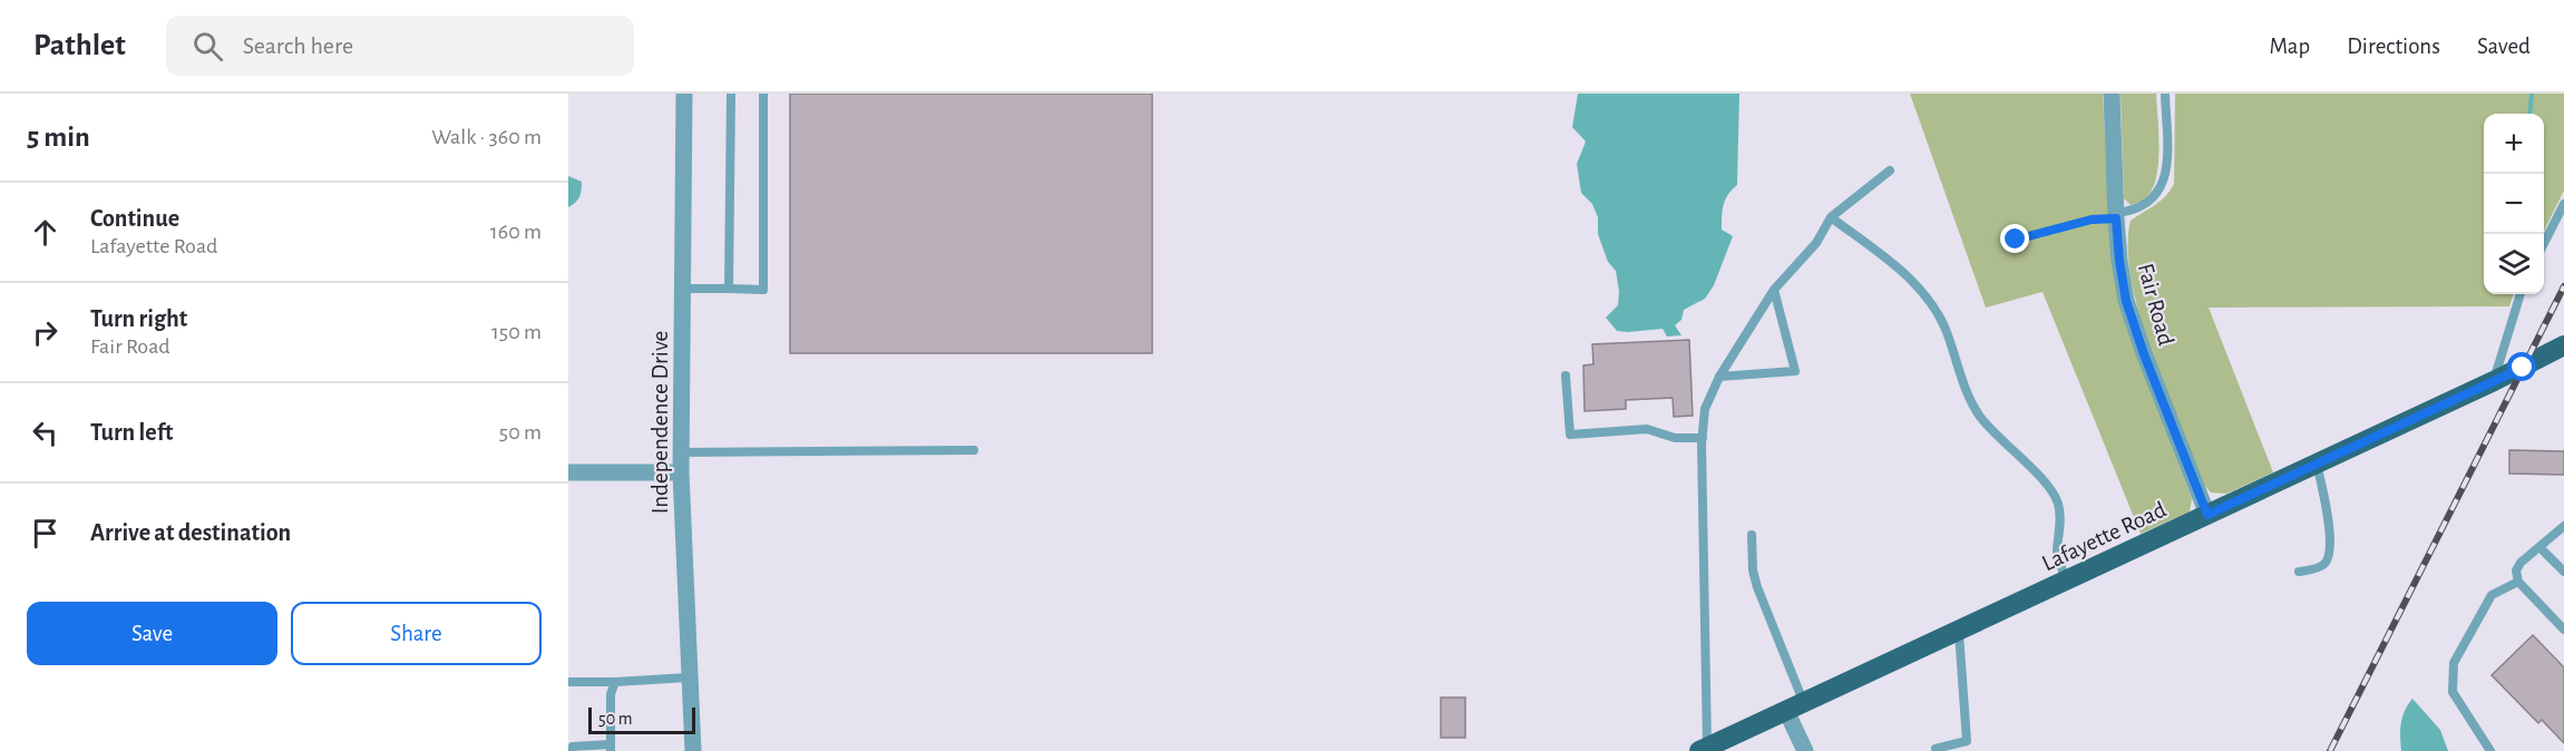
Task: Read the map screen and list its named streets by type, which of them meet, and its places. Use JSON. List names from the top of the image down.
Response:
{
  "streets": {
    "main road": ["Lafayette Road"],
    "street": ["Fair Road", "Independence Drive"]
  },
  "crossings": [
    ["Fair Road", "Lafayette Road"]
  ],
  "scale_bar": "50 m",
  "page": {
    "header": "Pathlet",
    "search": "Search here",
    "nav": ["Map", "Directions", "Saved"],
    "heading": ["5 min", "Walk · 360 m"],
    "map_buttons": ["+", "−"],
    "list": [
      ["Continue", "Lafayette Road", "160 m"],
      ["Turn right", "Fair Road", "150 m"],
      ["Turn left", "50 m"],
      "Arrive at destination"
    ],
    "buttons": ["Save", "Share"],
    "scale": "50 m"
  }
}
